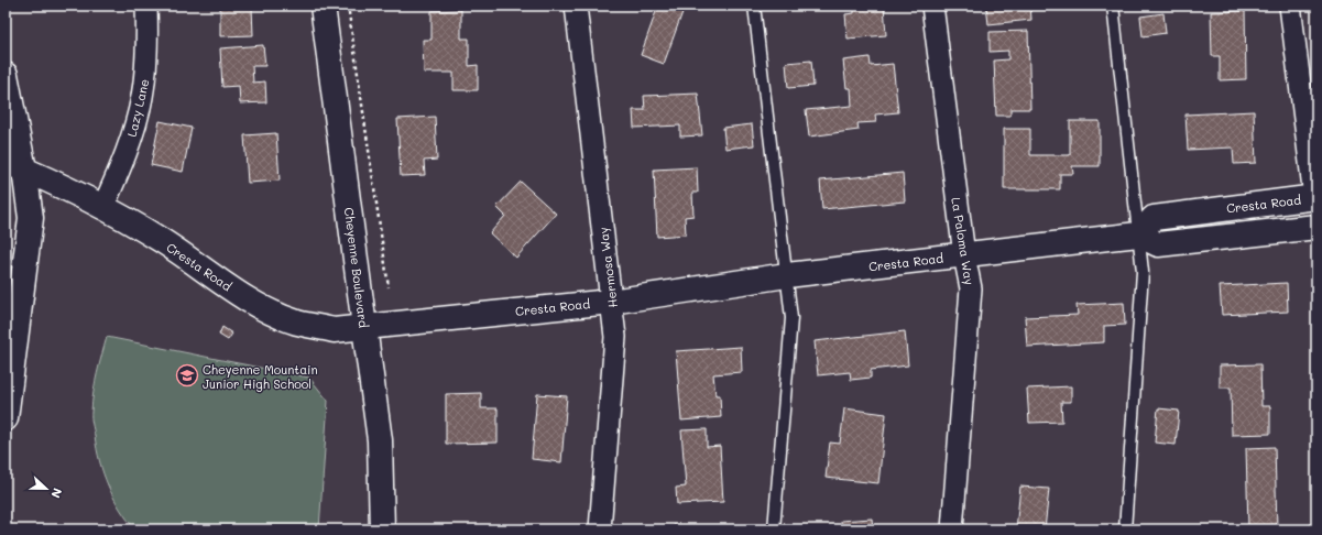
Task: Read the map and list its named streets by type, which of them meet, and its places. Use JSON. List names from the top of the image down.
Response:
{
  "streets": {
    "main road": ["Cresta Road", "Cheyenne Boulevard"],
    "street": ["Lazy Lane", "La Paloma Way", "Hermosa Way"]
  },
  "crossings": [
    ["Lazy Lane", "Cresta Road"],
    ["Cresta Road", "La Paloma Way"],
    ["Cresta Road", "Cheyenne Boulevard"],
    ["Cresta Road", "Hermosa Way"]
  ],
  "places": {
    "school or university": ["Cheyenne Mountain Junior High School"]
  },
  "north": "right"
}
